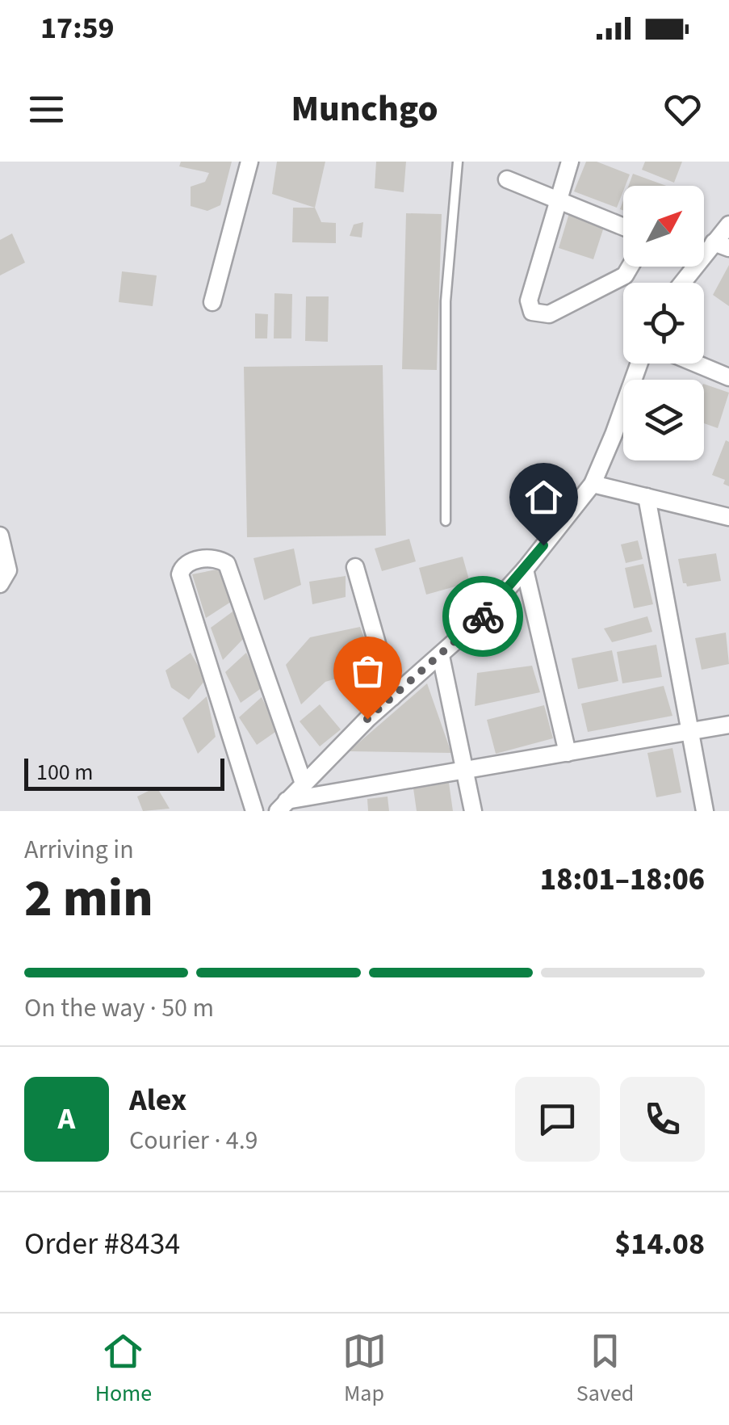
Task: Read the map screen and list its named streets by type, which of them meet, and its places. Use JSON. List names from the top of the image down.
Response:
{
  "scale_bar": "100 m",
  "north": "top right",
  "page": {
    "status": "17:59",
    "header": "Munchgo",
    "scale": "100 m",
    "heading": ["2 min", "Arriving in", "18:01–18:06"],
    "panel": [
      "Alex",
      "Courier · 4.9",
      "Order #8434",
      "$14.08"
    ],
    "bar": "On the way · 50 m",
    "round": "A",
    "tabs": ["Home", "Map", "Saved"]
  }
}
